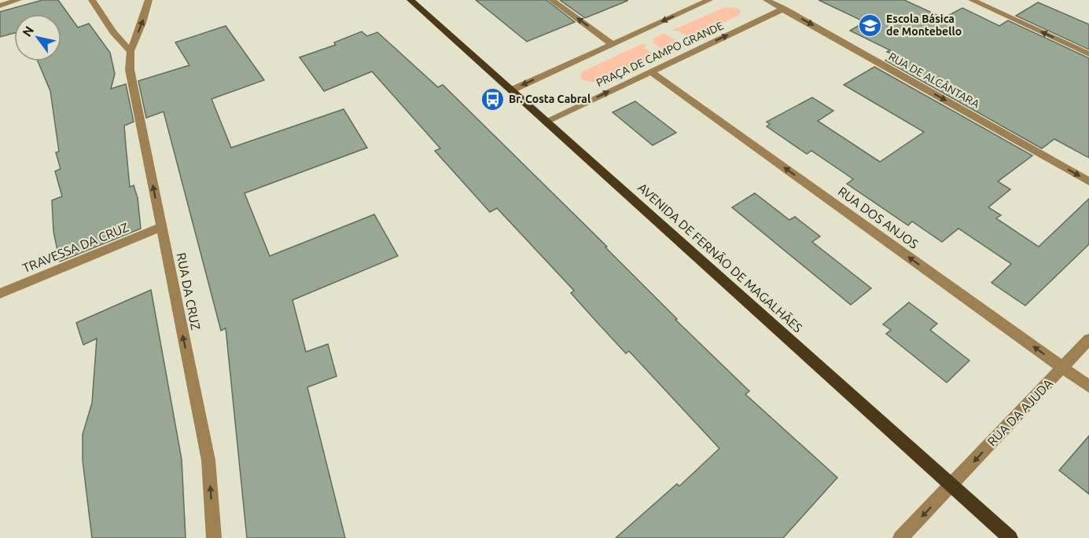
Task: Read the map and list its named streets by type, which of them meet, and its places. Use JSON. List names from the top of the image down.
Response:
{
  "streets": {
    "main road": ["AVENIDA DE FERNÃO DE MAGALHÃES"],
    "street": [
      "PRAÇA DE CAMPO GRANDE",
      "RUA DE ALCÂNTARA",
      "RUA DOS ANJOS",
      "TRAVESSA DA CRUZ",
      "RUA DA CRUZ",
      "RUA DA AJUDA"
    ]
  },
  "crossings": [
    ["PRAÇA DE CAMPO GRANDE", "RUA DE ALCÂNTARA"],
    ["PRAÇA DE CAMPO GRANDE", "RUA DOS ANJOS"],
    ["PRAÇA DE CAMPO GRANDE", "AVENIDA DE FERNÃO DE MAGALHÃES"],
    ["RUA DOS ANJOS", "RUA DA AJUDA"],
    ["TRAVESSA DA CRUZ", "RUA DA CRUZ"],
    ["AVENIDA DE FERNÃO DE MAGALHÃES", "RUA DA AJUDA"]
  ],
  "one_way": [
    "RUA DE ALCÂNTARA",
    "RUA DOS ANJOS",
    "RUA DA CRUZ",
    "RUA DA AJUDA"
  ],
  "places": {
    "school or university": ["Escola Básica de Montebello"],
    "bus stop": ["Br. Costa Cabral"]
  },
  "north": "top left"
}
